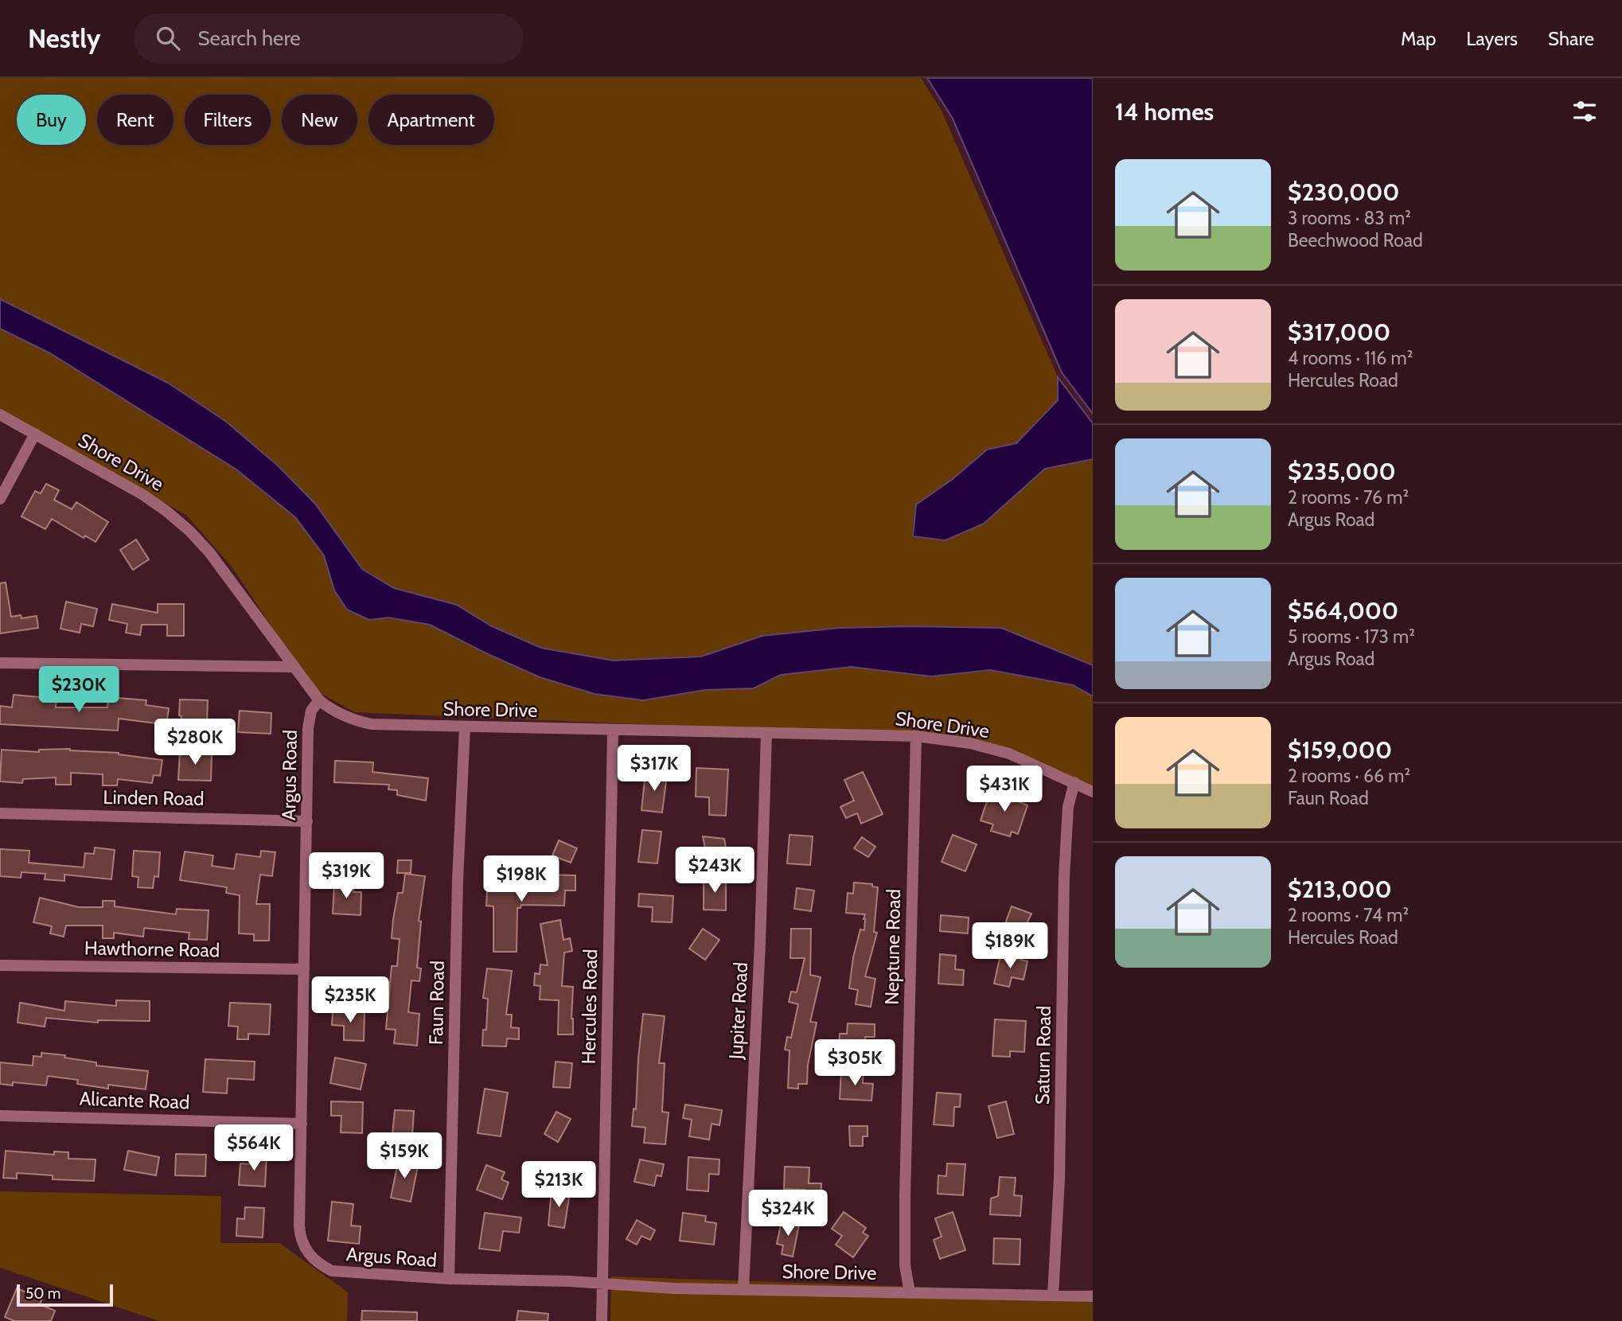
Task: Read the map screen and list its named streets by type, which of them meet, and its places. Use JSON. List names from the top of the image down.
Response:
{
  "streets": {
    "street": [
      "Shore Drive",
      "Argus Road",
      "Linden Road",
      "Neptune Road",
      "Hawthorne Road",
      "Faun Road",
      "Hercules Road",
      "Jupiter Road",
      "Saturn Road",
      "Alicante Road"
    ]
  },
  "crossings": [
    ["Shore Drive", "Argus Road"],
    ["Shore Drive", "Neptune Road"],
    ["Shore Drive", "Faun Road"],
    ["Shore Drive", "Hercules Road"],
    ["Shore Drive", "Jupiter Road"],
    ["Shore Drive", "Saturn Road"],
    ["Argus Road", "Linden Road"],
    ["Argus Road", "Hawthorne Road"],
    ["Argus Road", "Faun Road"],
    ["Argus Road", "Hercules Road"],
    ["Argus Road", "Alicante Road"]
  ],
  "scale_bar": "50 m",
  "page": {
    "header": "Nestly",
    "search": "Search here",
    "nav": ["Map", "Layers", "Share"],
    "heading": "14 homes",
    "chip": [
      "Buy",
      "Rent",
      "Filters",
      "New",
      "Apartment"
    ],
    "list": [
      {
        "name": "$230,000",
        "note": "3 rooms · 83 m² · Beechwood Road"
      },
      {
        "name": "$317,000",
        "note": "4 rooms · 116 m² · Hercules Road"
      },
      {
        "name": "$235,000",
        "note": "2 rooms · 76 m² · Argus Road"
      },
      {
        "name": "$564,000",
        "note": "5 rooms · 173 m² · Argus Road"
      },
      {
        "name": "$159,000",
        "note": "2 rooms · 66 m² · Faun Road"
      },
      {
        "name": "$213,000",
        "note": "2 rooms · 74 m² · Hercules Road"
      }
    ],
    "price": [
      "$230K",
      "$280K",
      "$317K",
      "$431K",
      "$243K",
      "$319K",
      "$198K",
      "$189K",
      "$235K",
      "$305K",
      "$564K",
      "$159K",
      "$213K",
      "$324K"
    ],
    "scale": "50 m"
  }
}
